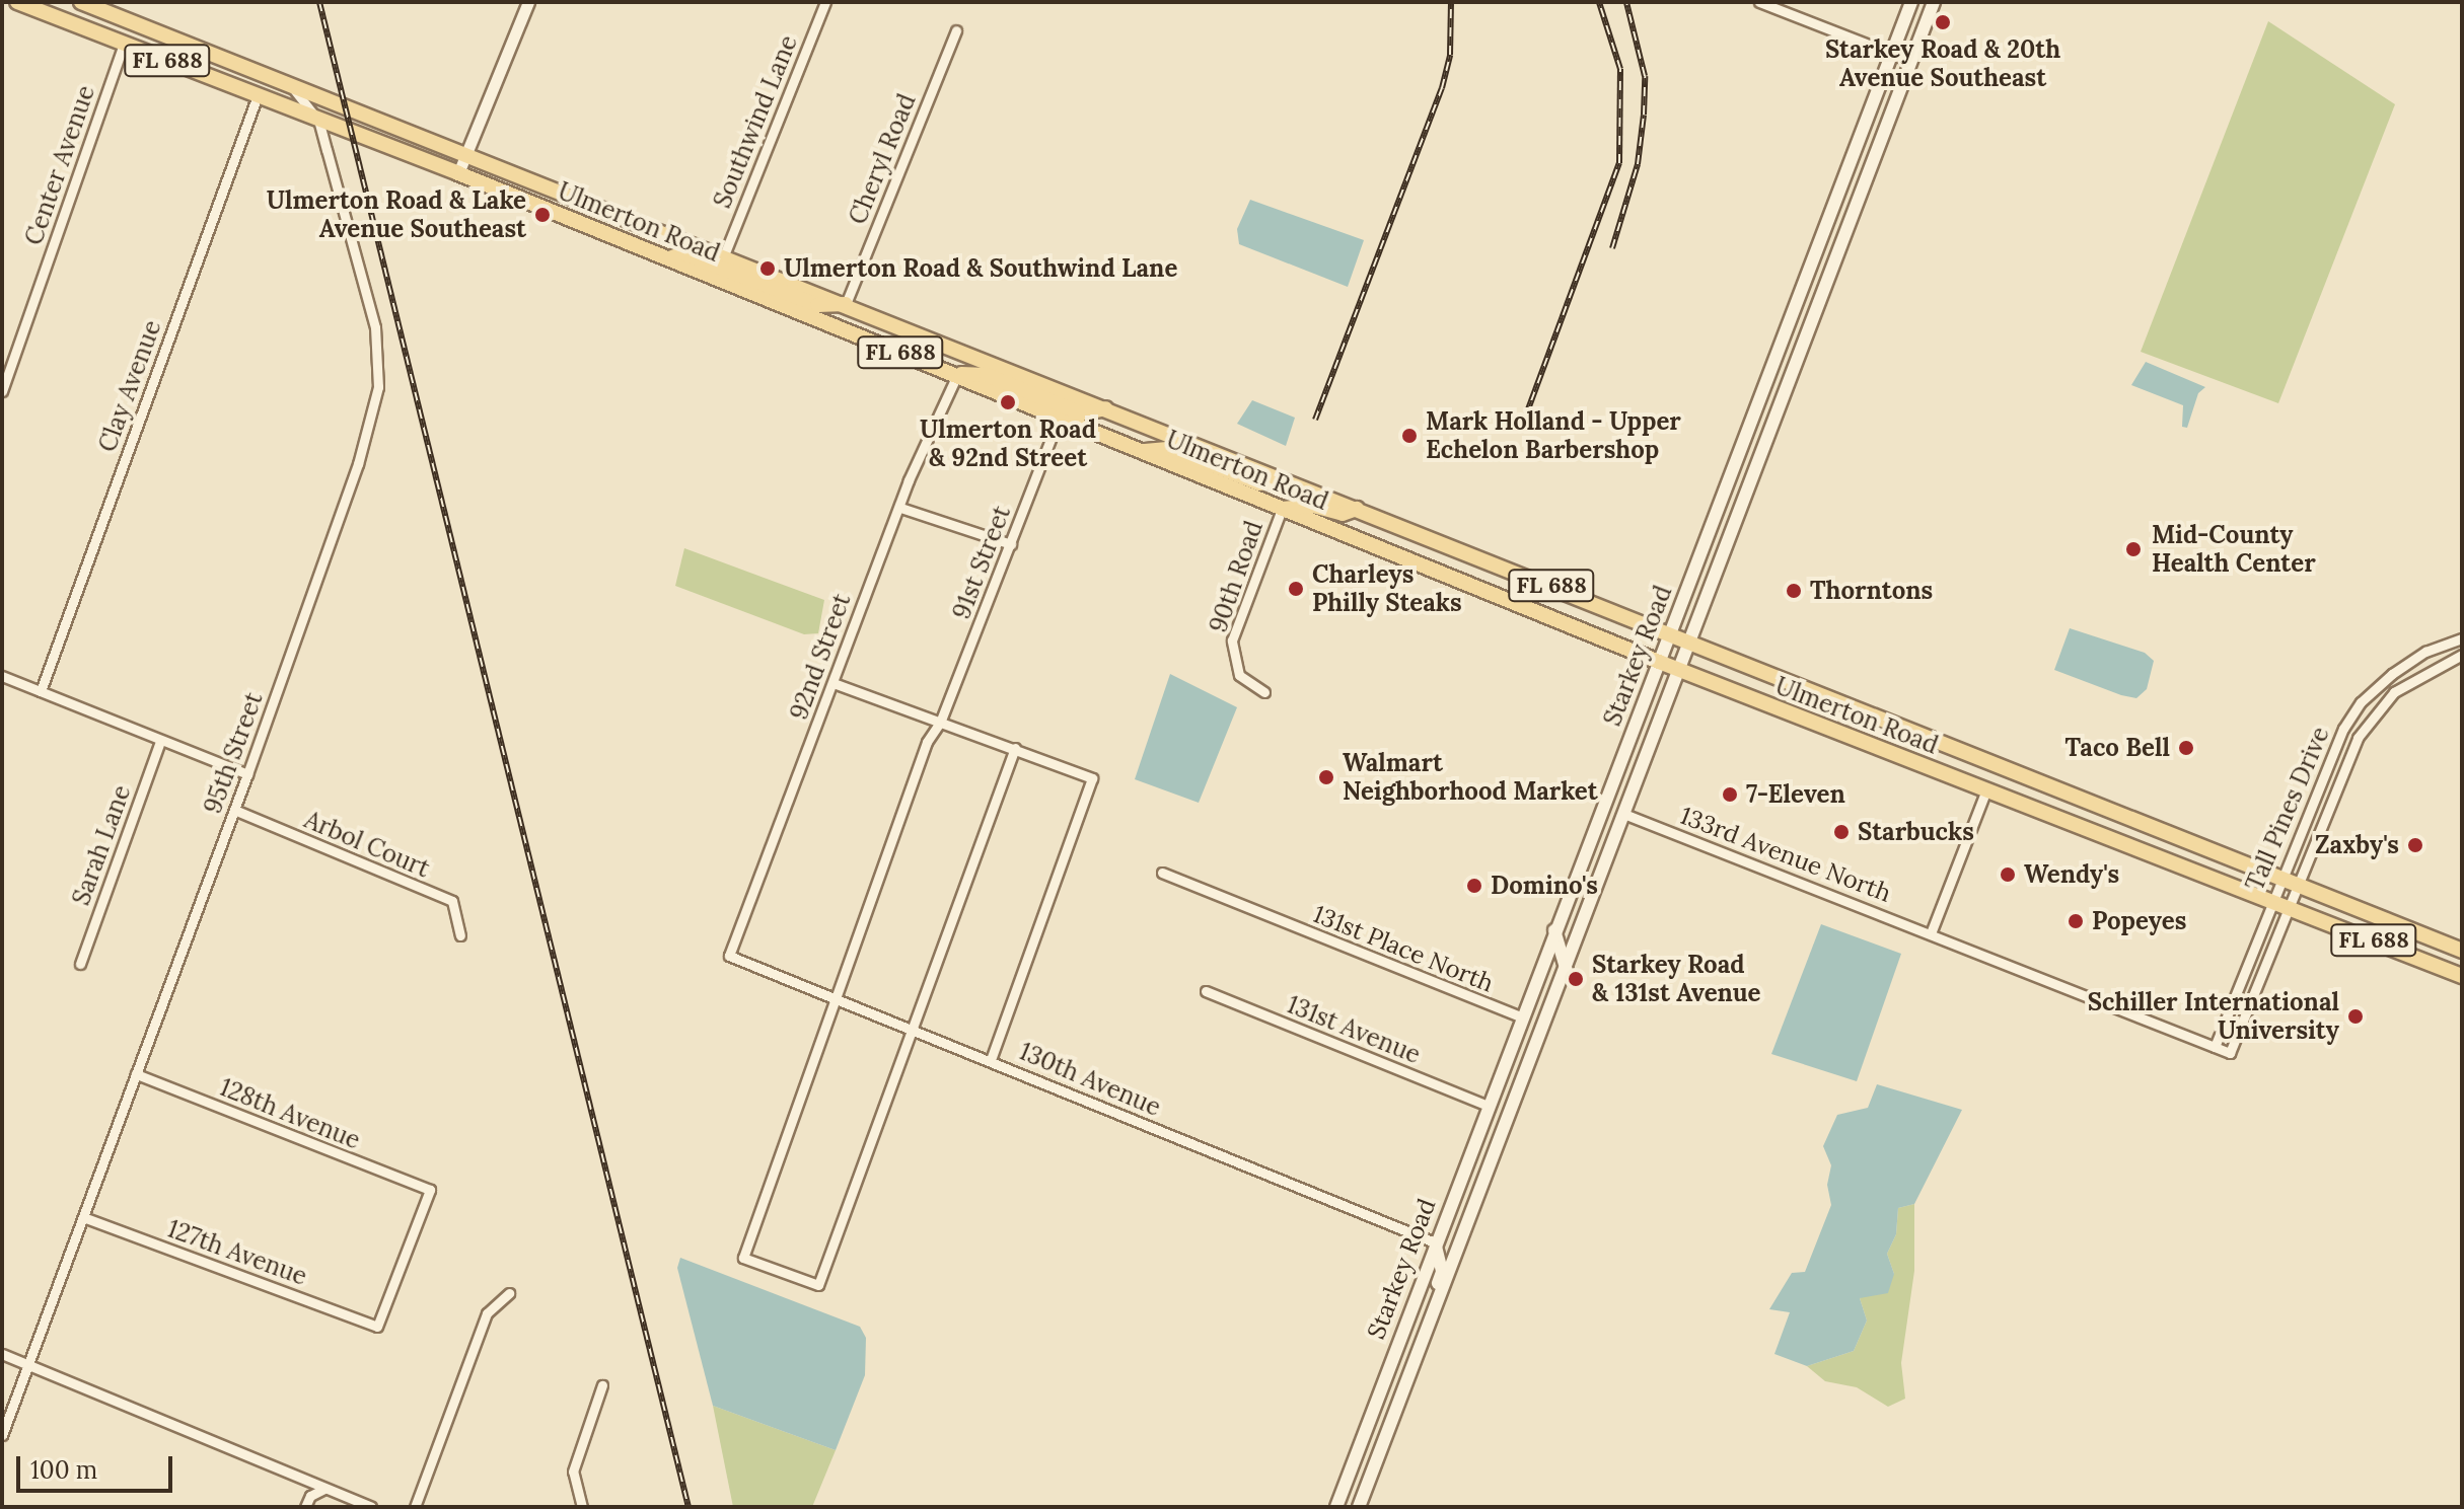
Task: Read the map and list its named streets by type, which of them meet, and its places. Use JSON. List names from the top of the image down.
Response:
{
  "streets": {
    "main road": ["FL 688", "Ulmerton Road", "Starkey Road"],
    "street": [
      "Southwind Lane",
      "Cheryl Road",
      "Center Avenue",
      "Clay Avenue",
      "91st Street",
      "90th Road",
      "92nd Street",
      "95th Street",
      "Tall Pines Drive",
      "Arbol Court",
      "Sarah Lane",
      "133rd Avenue North",
      "131st Place North",
      "131st Avenue",
      "130th Avenue",
      "128th Avenue",
      "127th Avenue"
    ]
  },
  "crossings": [
    ["Southwind Lane", "Ulmerton Road"],
    ["Cheryl Road", "Ulmerton Road"],
    ["Center Avenue", "Ulmerton Road"],
    ["Ulmerton Road", "Clay Avenue"],
    ["Ulmerton Road", "91st Street"],
    ["Ulmerton Road", "90th Road"],
    ["Ulmerton Road", "Starkey Road"],
    ["Ulmerton Road", "92nd Street"],
    ["Ulmerton Road", "95th Street"],
    ["Ulmerton Road", "Tall Pines Drive"],
    ["91st Street", "130th Avenue"],
    ["Starkey Road", "133rd Avenue North"],
    ["Starkey Road", "131st Place North"],
    ["Starkey Road", "131st Avenue"],
    ["Starkey Road", "130th Avenue"],
    ["92nd Street", "130th Avenue"],
    ["95th Street", "Arbol Court"],
    ["95th Street", "128th Avenue"],
    ["95th Street", "127th Avenue"],
    ["Tall Pines Drive", "133rd Avenue North"],
    ["128th Avenue", "127th Avenue"]
  ],
  "places": [
    "Starkey Road & 20th Avenue Southeast",
    "Ulmerton Road & Lake Avenue Southeast",
    "Ulmerton Road & Southwind Lane",
    "Ulmerton Road & 92nd Street",
    "Mark Holland - Upper Echelon Barbershop",
    "Mid-County Health Center",
    "Charleys Philly Steaks",
    "Thorntons",
    "Taco Bell",
    "Walmart Neighborhood Market",
    "7-Eleven",
    "Starbucks",
    "Zaxby's",
    "Wendy's",
    "Domino's",
    "Popeyes",
    "Starkey Road & 131st Avenue",
    "Schiller International University"
  ],
  "scale_bar": "100 m"
}
